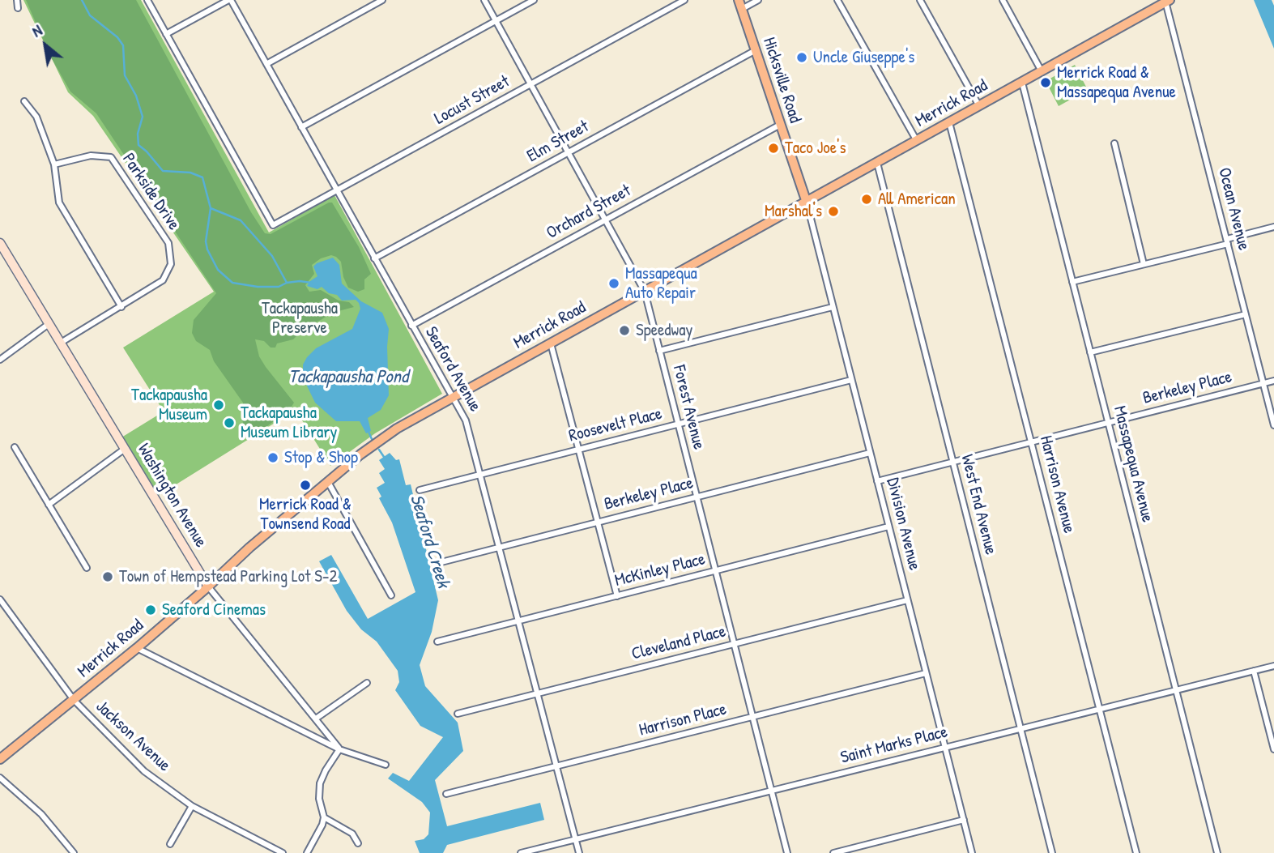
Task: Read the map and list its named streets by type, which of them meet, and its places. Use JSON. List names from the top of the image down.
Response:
{
  "streets": {
    "main road": ["Hicksville Road", "Merrick Road"],
    "street": [
      "Locust Street",
      "Elm Street",
      "Parkside Drive",
      "Ocean Avenue",
      "Orchard Street",
      "Seaford Avenue",
      "Berkeley Place",
      "Forest Avenue",
      "Roosevelt Place",
      "Massapequa Avenue",
      "Harrison Avenue",
      "Washington Avenue",
      "West End Avenue",
      "Division Avenue",
      "McKinley Place",
      "Cleveland Place",
      "Harrison Place",
      "Jackson Avenue",
      "Saint Marks Place"
    ]
  },
  "crossings": [
    ["Hicksville Road", "Merrick Road"],
    ["Hicksville Road", "Elm Street"],
    ["Hicksville Road", "Orchard Street"],
    ["Hicksville Road", "Division Avenue"],
    ["Locust Street", "Seaford Avenue"],
    ["Locust Street", "Forest Avenue"],
    ["Merrick Road", "Ocean Avenue"],
    ["Merrick Road", "Seaford Avenue"],
    ["Merrick Road", "Forest Avenue"],
    ["Merrick Road", "Massapequa Avenue"],
    ["Merrick Road", "Harrison Avenue"],
    ["Merrick Road", "Washington Avenue"],
    ["Merrick Road", "West End Avenue"],
    ["Merrick Road", "Division Avenue"],
    ["Merrick Road", "Jackson Avenue"],
    ["Elm Street", "Seaford Avenue"],
    ["Elm Street", "Forest Avenue"],
    ["Parkside Drive", "Washington Avenue"],
    ["Ocean Avenue", "Berkeley Place"],
    ["Orchard Street", "Seaford Avenue"],
    ["Orchard Street", "Forest Avenue"],
    ["Seaford Avenue", "Berkeley Place"],
    ["Seaford Avenue", "Roosevelt Place"],
    ["Seaford Avenue", "McKinley Place"],
    ["Seaford Avenue", "Cleveland Place"],
    ["Seaford Avenue", "Harrison Place"],
    ["Seaford Avenue", "Saint Marks Place"],
    ["Berkeley Place", "Forest Avenue"],
    ["Berkeley Place", "Massapequa Avenue"],
    ["Berkeley Place", "Harrison Avenue"],
    ["Berkeley Place", "West End Avenue"],
    ["Berkeley Place", "Division Avenue"],
    ["Forest Avenue", "Roosevelt Place"],
    ["Forest Avenue", "McKinley Place"],
    ["Forest Avenue", "Cleveland Place"],
    ["Forest Avenue", "Harrison Place"],
    ["Forest Avenue", "Saint Marks Place"],
    ["Roosevelt Place", "Division Avenue"],
    ["Massapequa Avenue", "Saint Marks Place"],
    ["Harrison Avenue", "Saint Marks Place"],
    ["West End Avenue", "Saint Marks Place"],
    ["Division Avenue", "McKinley Place"],
    ["Division Avenue", "Cleveland Place"],
    ["Division Avenue", "Harrison Place"],
    ["Division Avenue", "Saint Marks Place"]
  ],
  "water": ["Tackapausha Pond", "Seaford Creek"],
  "parks": ["Tackapausha Preserve"],
  "places": [
    "Uncle Giuseppe's",
    "Merrick Road & Massapequa Avenue",
    "Taco Joe's",
    "All American",
    "Marshal's",
    "Massapequa Auto Repair",
    "Speedway",
    "Tackapausha Museum",
    "Tackapausha Museum Library",
    "Stop & Shop",
    "Merrick Road & Townsend Road",
    "Town of Hempstead Parking Lot S-2",
    "Seaford Cinemas"
  ],
  "north": "top left"
}
